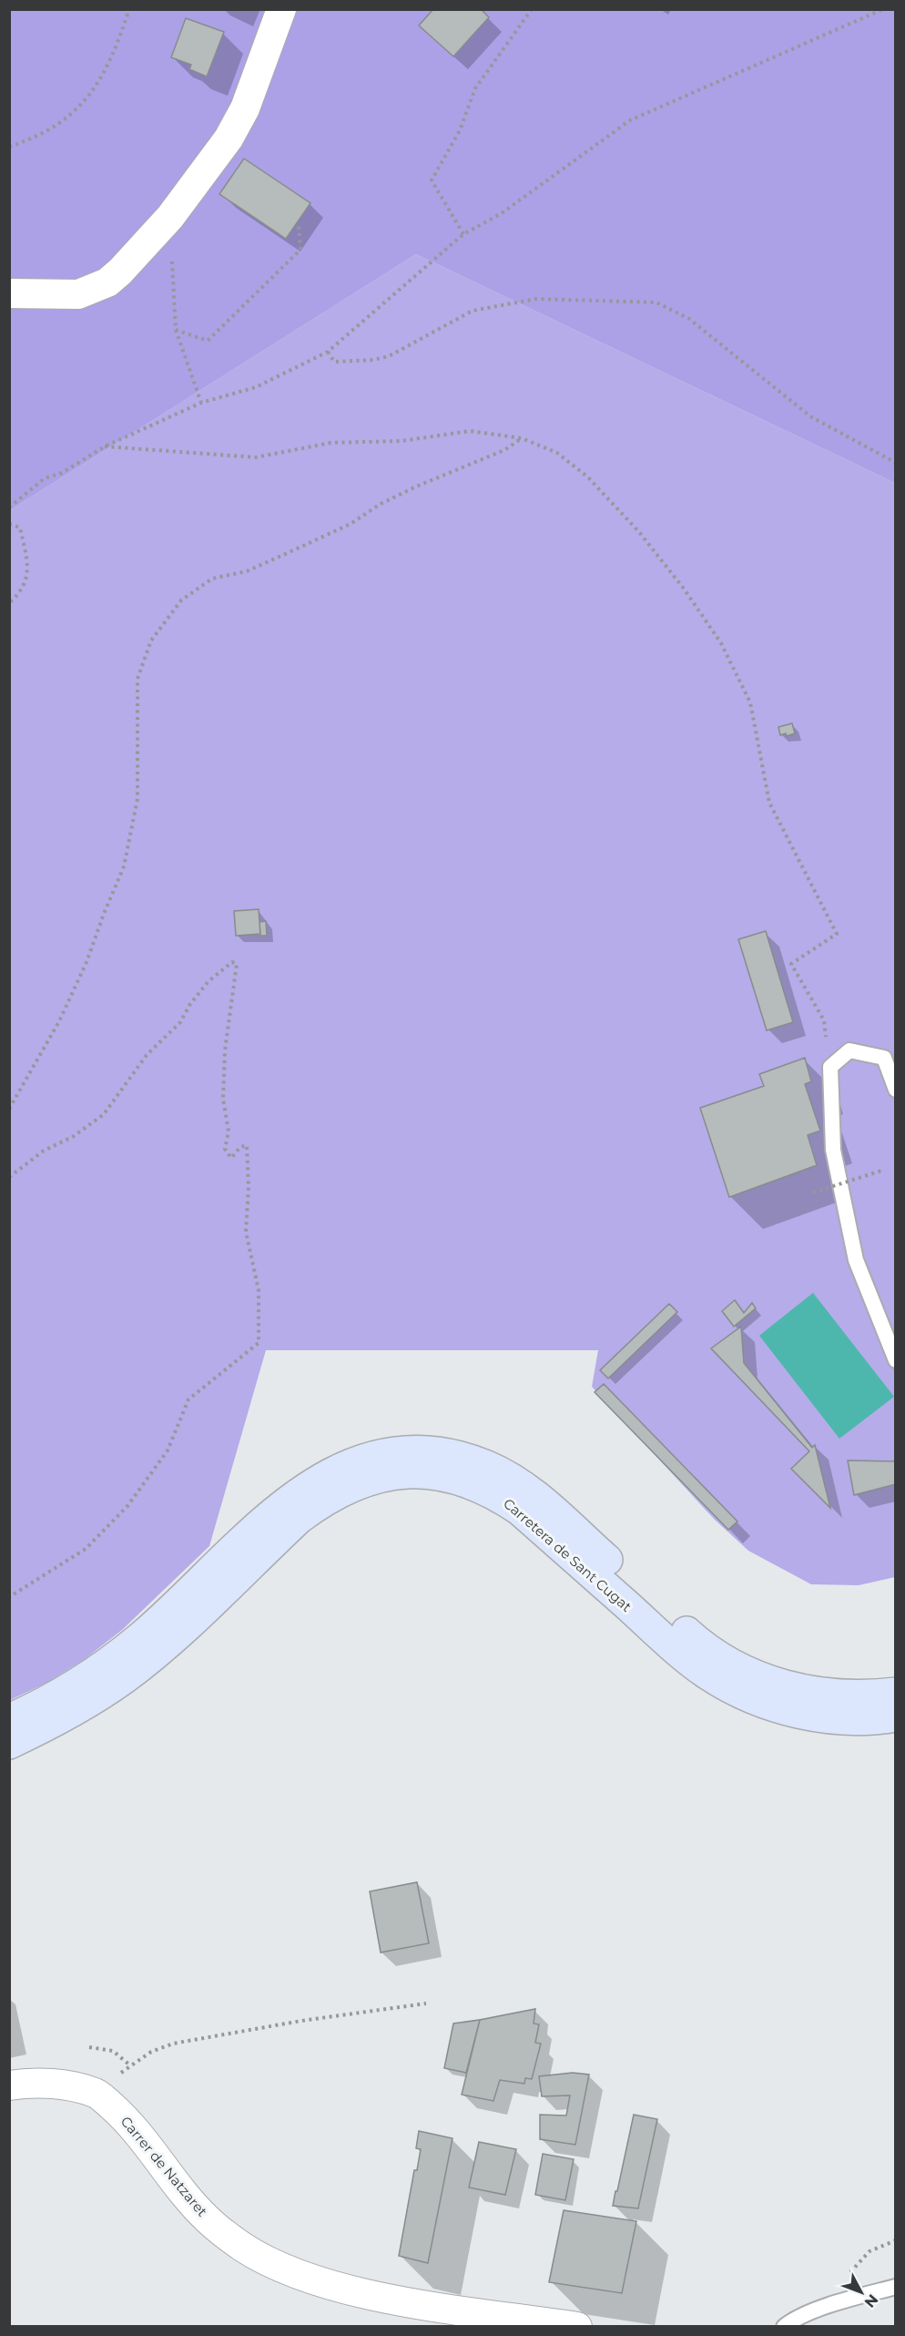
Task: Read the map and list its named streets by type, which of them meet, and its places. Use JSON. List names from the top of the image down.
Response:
{
  "streets": {
    "main road": ["Carretera de Sant Cugat"],
    "street": ["Carrer de Natzaret"]
  },
  "north": "bottom right"
}
